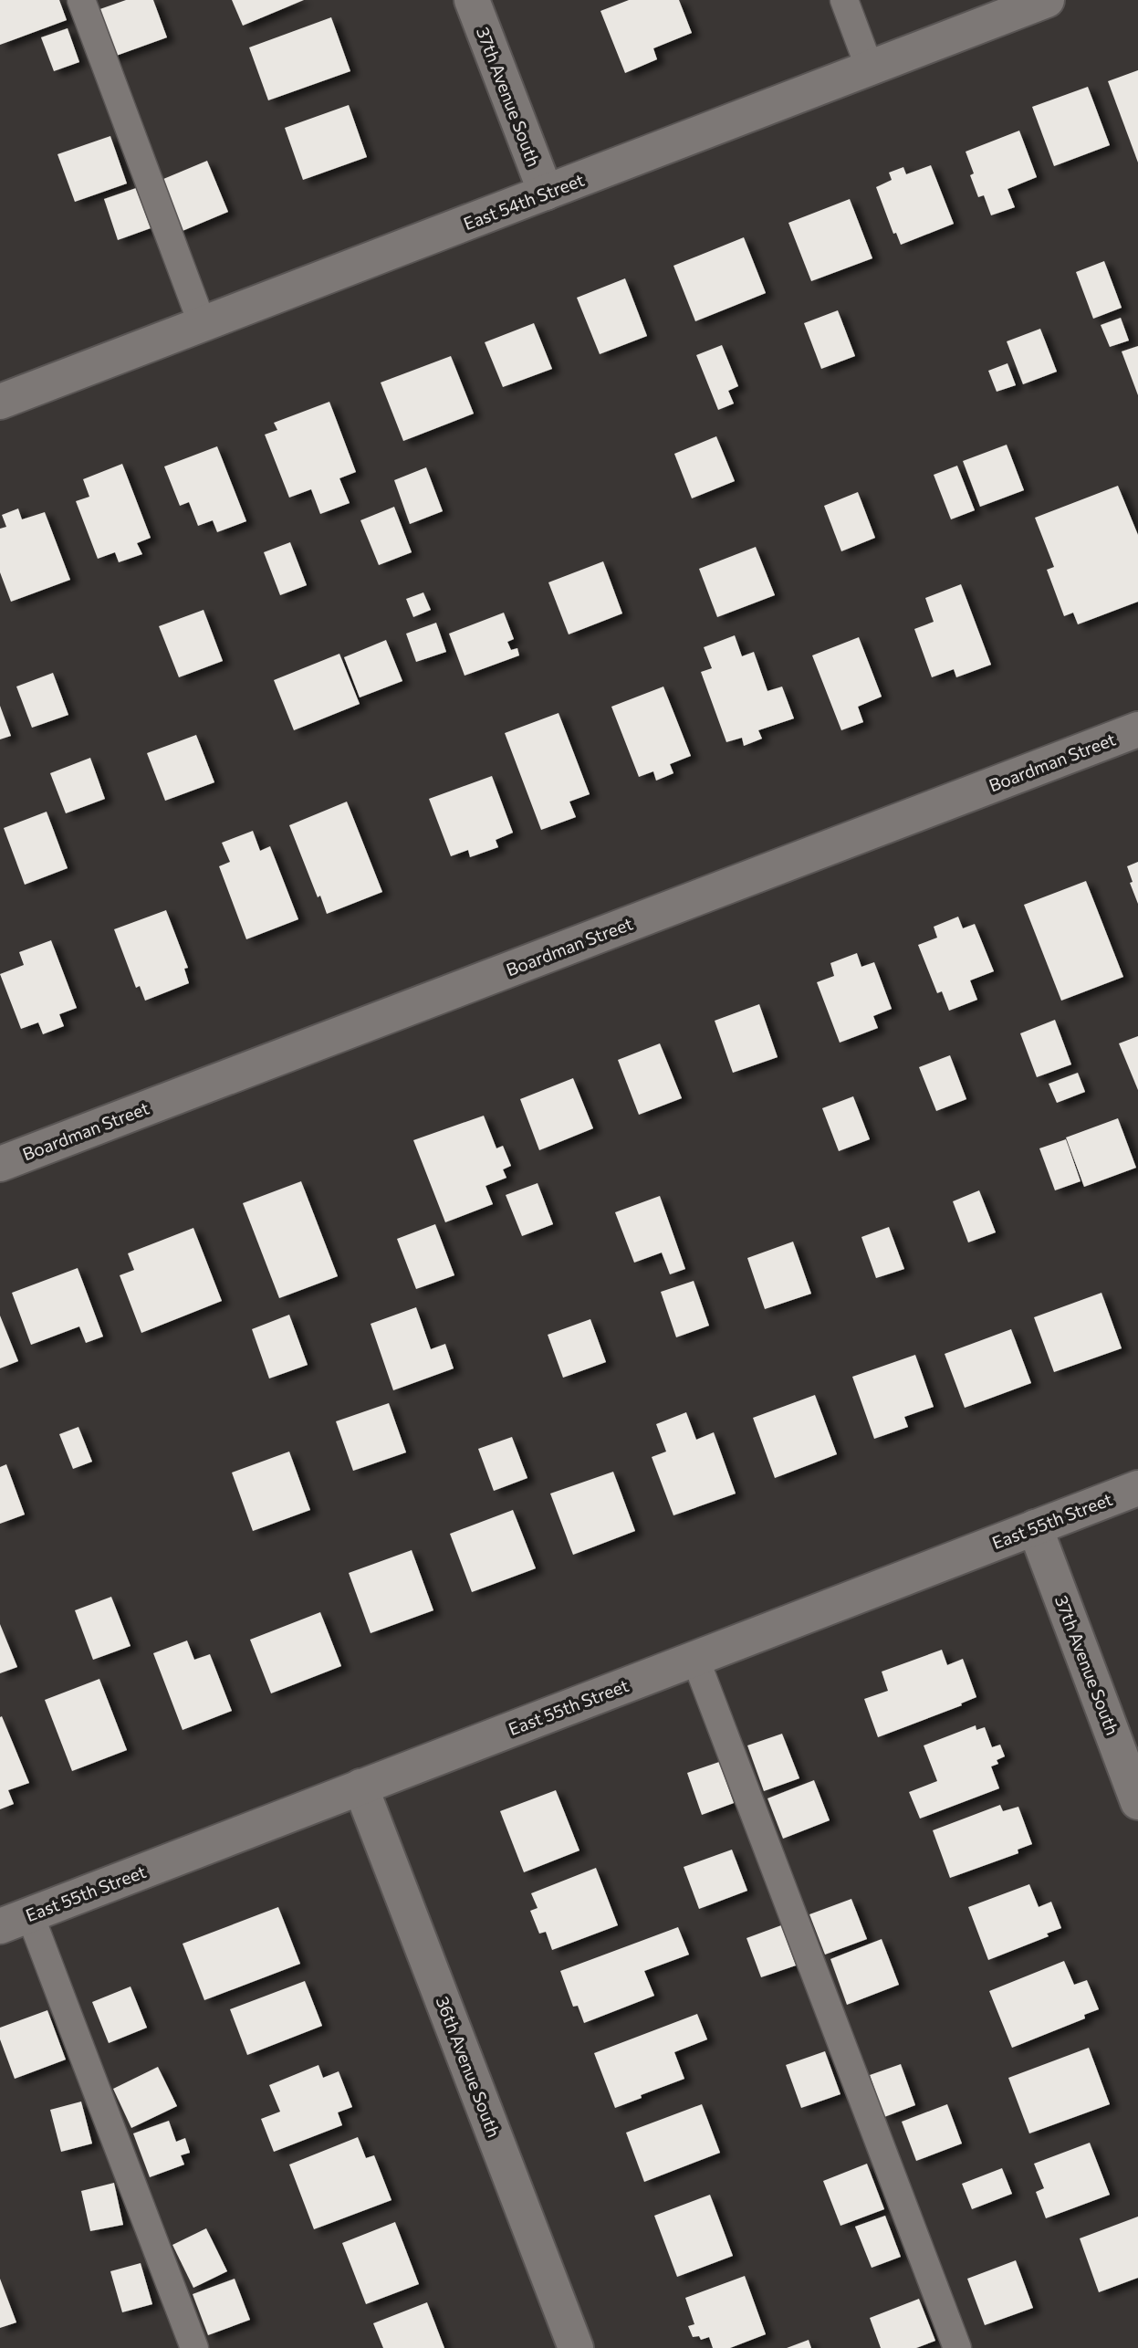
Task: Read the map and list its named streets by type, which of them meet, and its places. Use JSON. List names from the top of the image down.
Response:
{
  "streets": {
    "street": [
      "37th Avenue South",
      "East 54th Street",
      "Boardman Street",
      "East 55th Street",
      "36th Avenue South"
    ]
  },
  "crossings": [
    ["37th Avenue South", "East 54th Street"],
    ["37th Avenue South", "East 55th Street"],
    ["East 55th Street", "36th Avenue South"]
  ]
}
